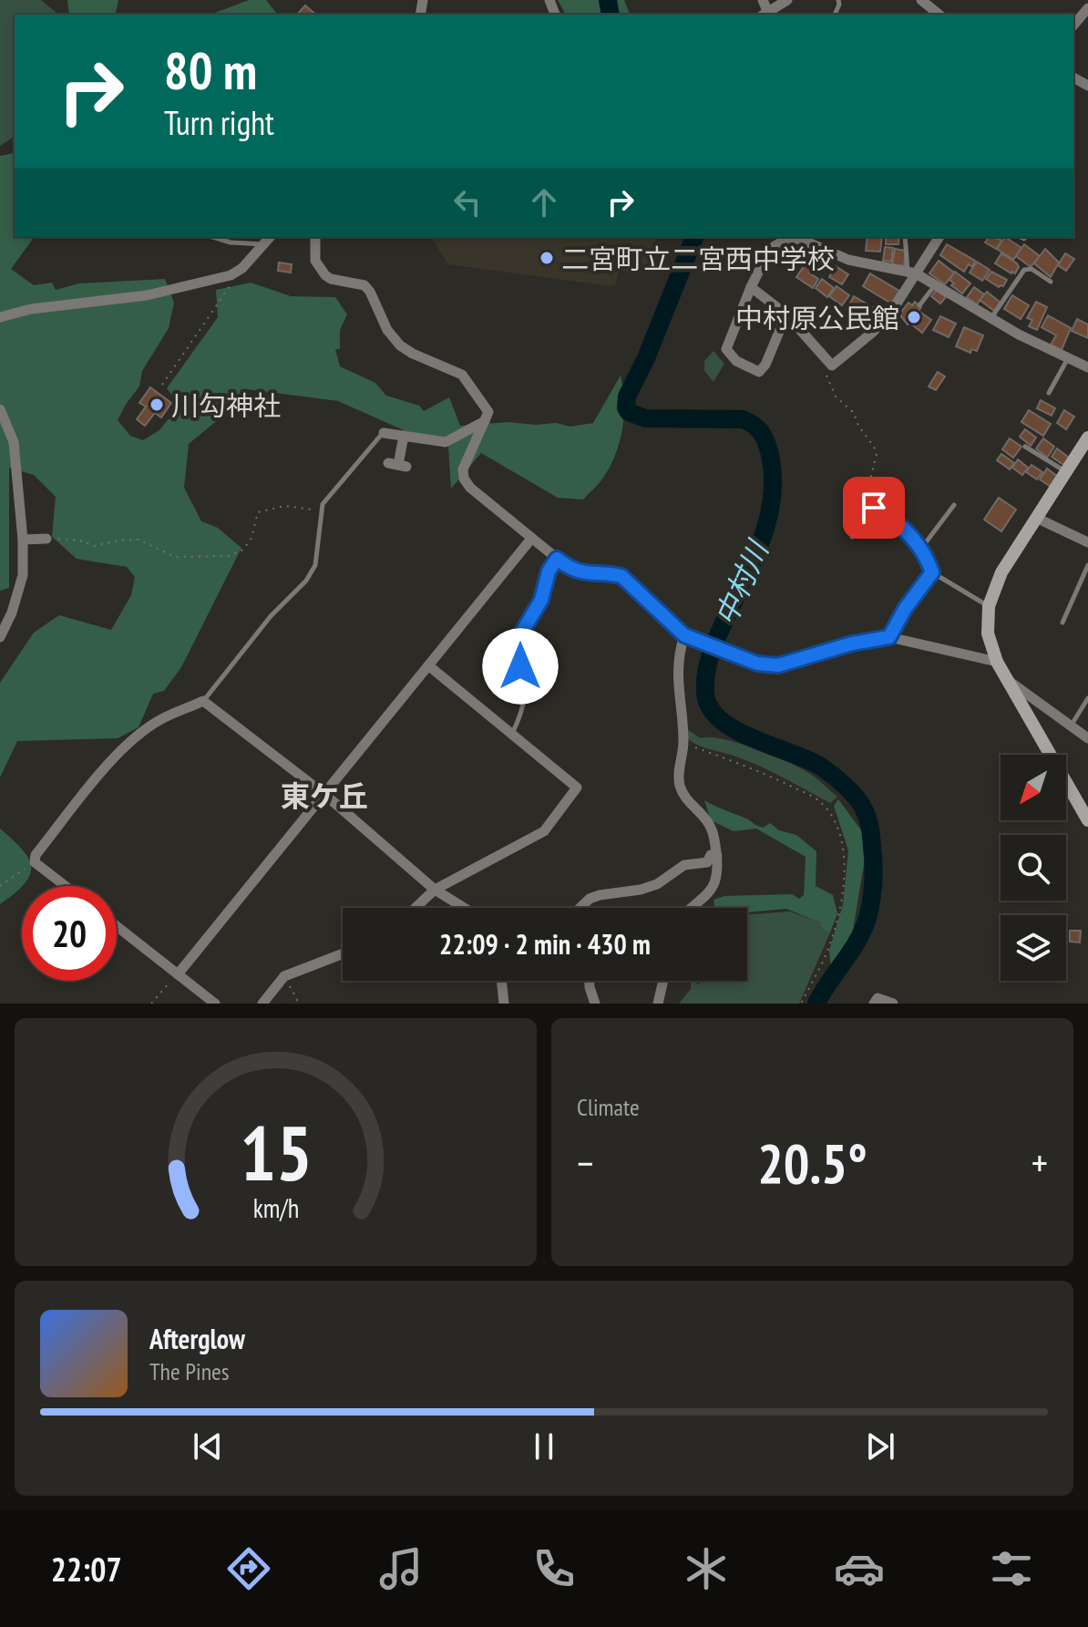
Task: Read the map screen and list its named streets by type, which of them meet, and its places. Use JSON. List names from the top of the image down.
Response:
{
  "districts": ["東ケ丘"],
  "water": ["中村川"],
  "places": ["二宮町立二宮西中学校", "中村原公民館", "川勾神社"],
  "north": "bottom left",
  "page": {
    "turn": ["80 m", "Turn right"],
    "limit": "20",
    "trip": "22:09 · 2 min · 430 m",
    "tile": "Climate",
    "heat": ["−", "20.5°", "+"],
    "song": ["Afterglow", "The Pines"],
    "tabs": "22:07",
    "gauge": ["15", "km/h"]
  }
}
